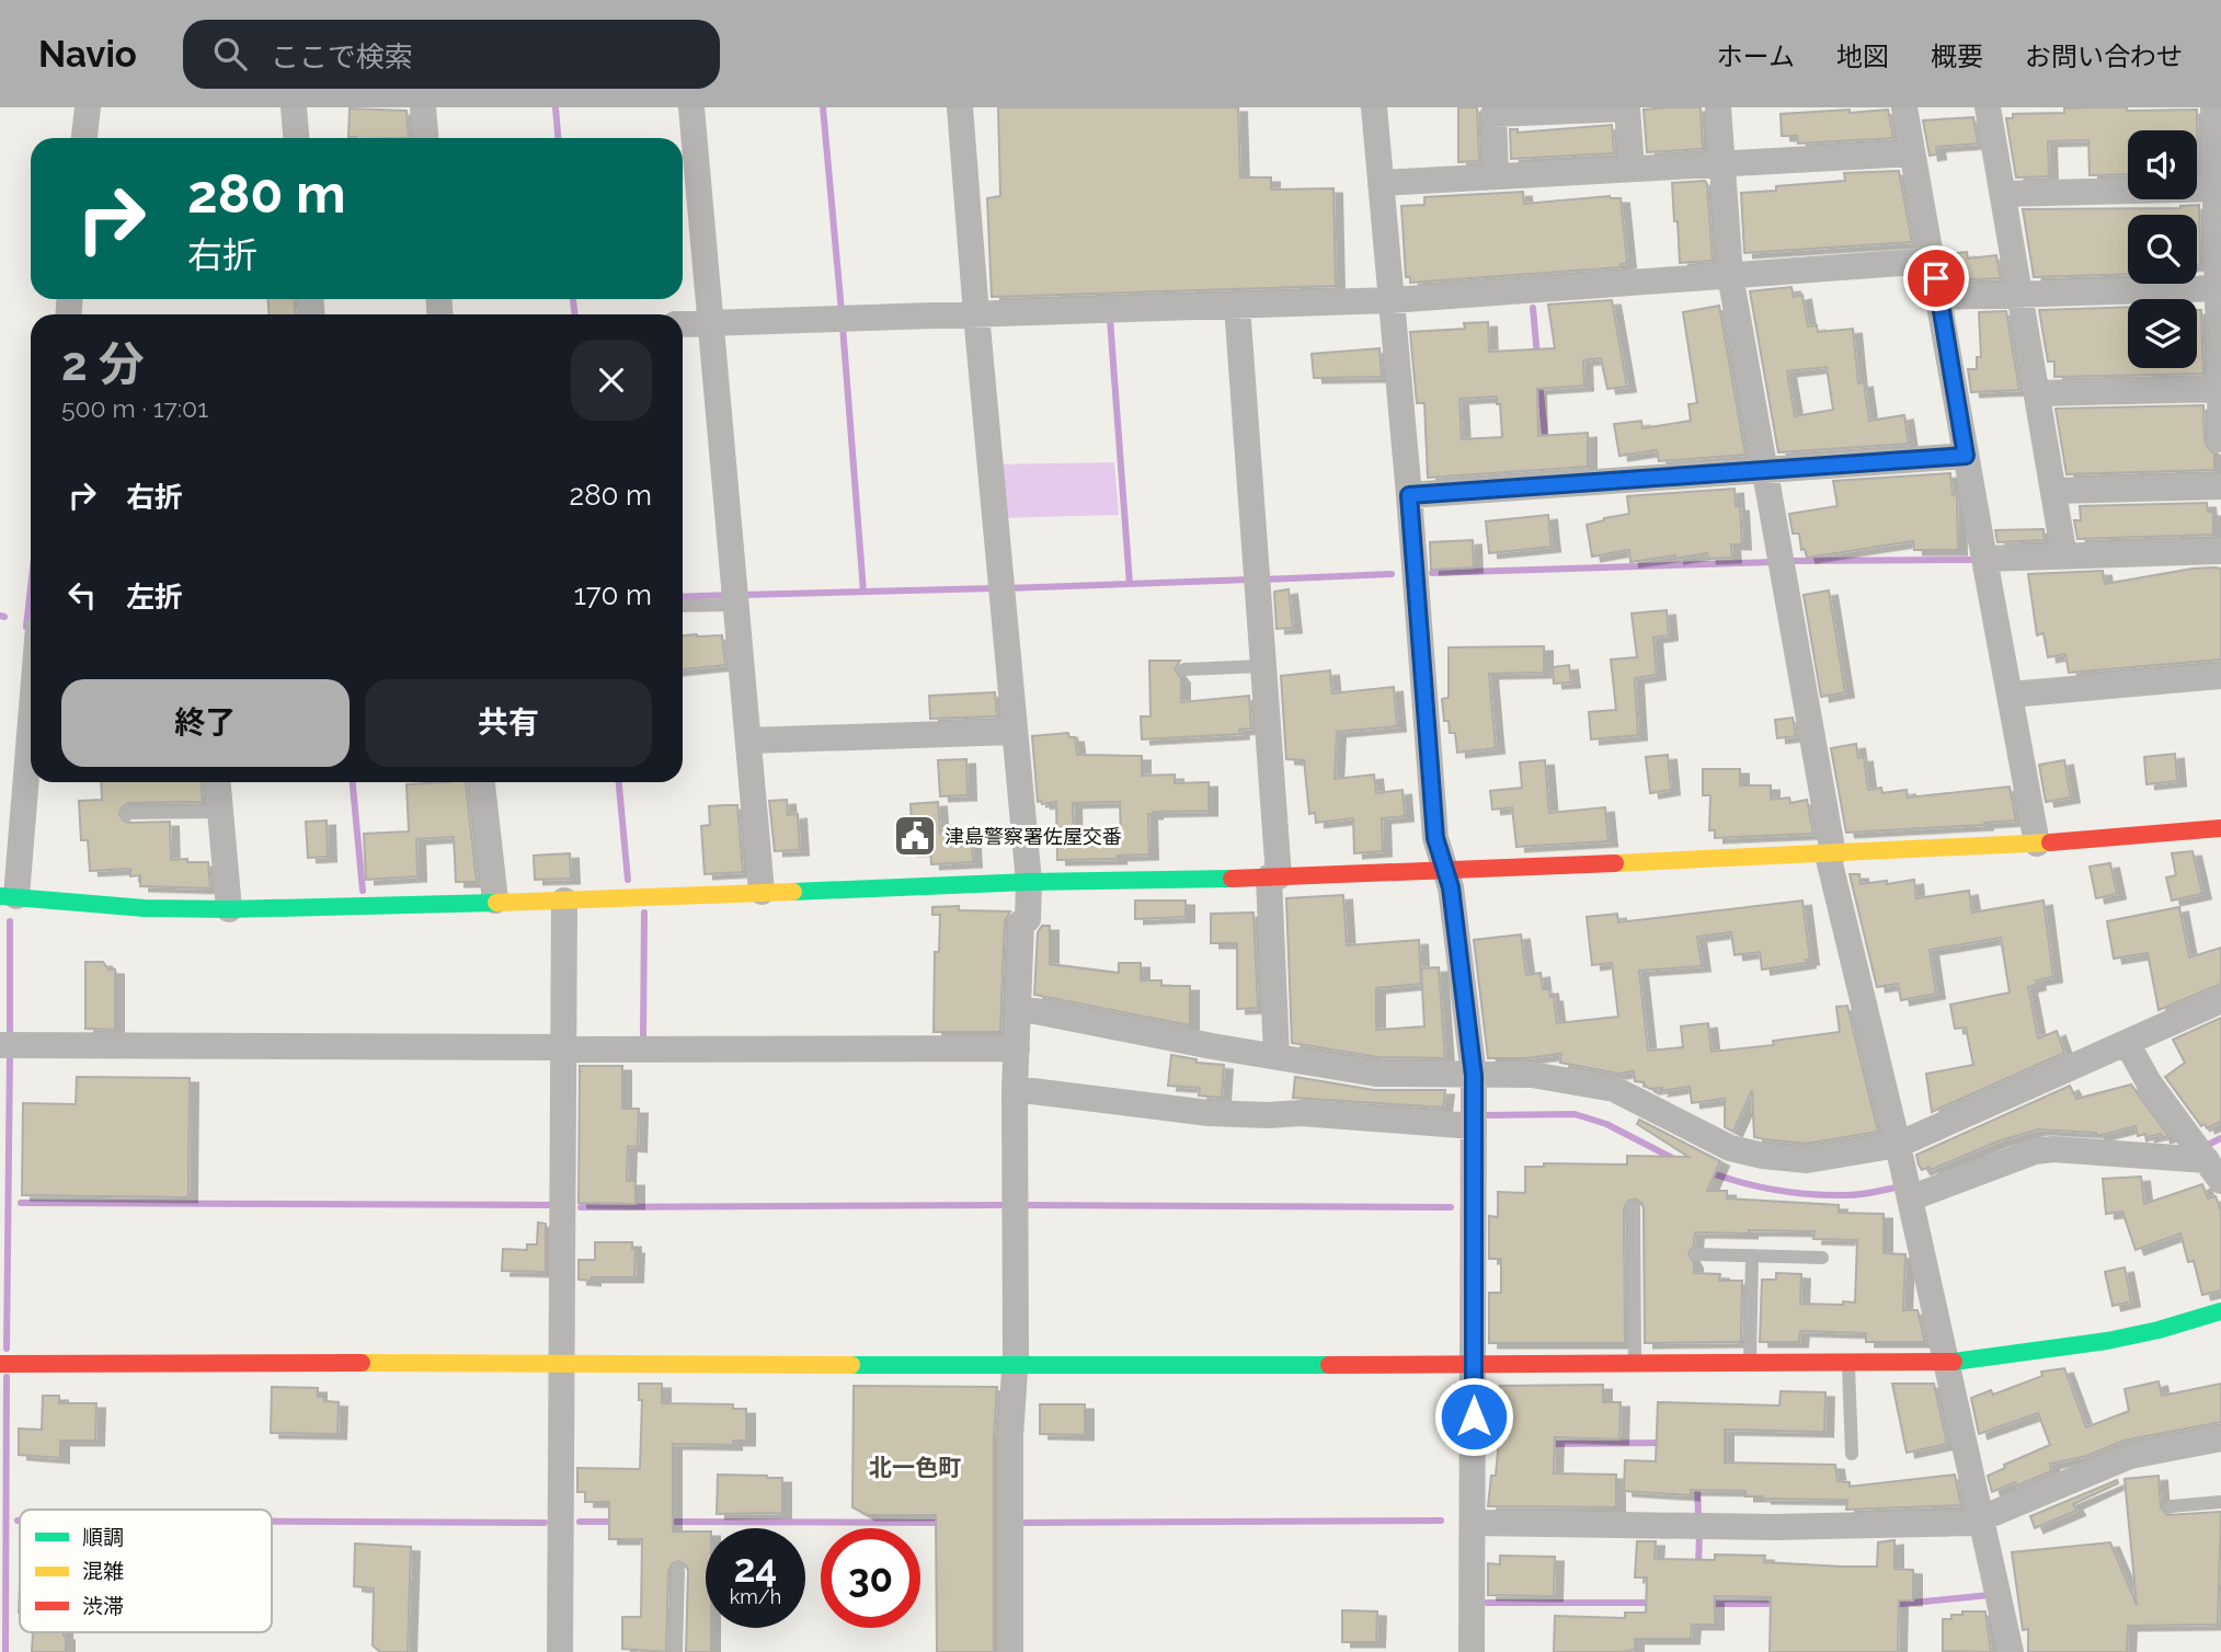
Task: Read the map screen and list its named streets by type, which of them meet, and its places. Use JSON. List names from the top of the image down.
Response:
{
  "districts": ["北一色町"],
  "places": {
    "public building": ["津島警察署佐屋交番"]
  },
  "legend": ["順調", "混雑", "渋滞"],
  "page": {
    "header": "Navio",
    "search": "ここで検索",
    "nav": [
      "ホーム",
      "地図",
      "概要",
      "お問い合わせ"
    ],
    "turn": ["280 m", "右折"],
    "heading": ["2 分", "500 m · 17:01"],
    "list": [
      {
        "name": "右折",
        "value": "280 m"
      },
      {
        "name": "左折",
        "value": "170 m"
      }
    ],
    "buttons": ["終了", "共有"],
    "speed": "24 km/h",
    "limit": "30"
  }
}
